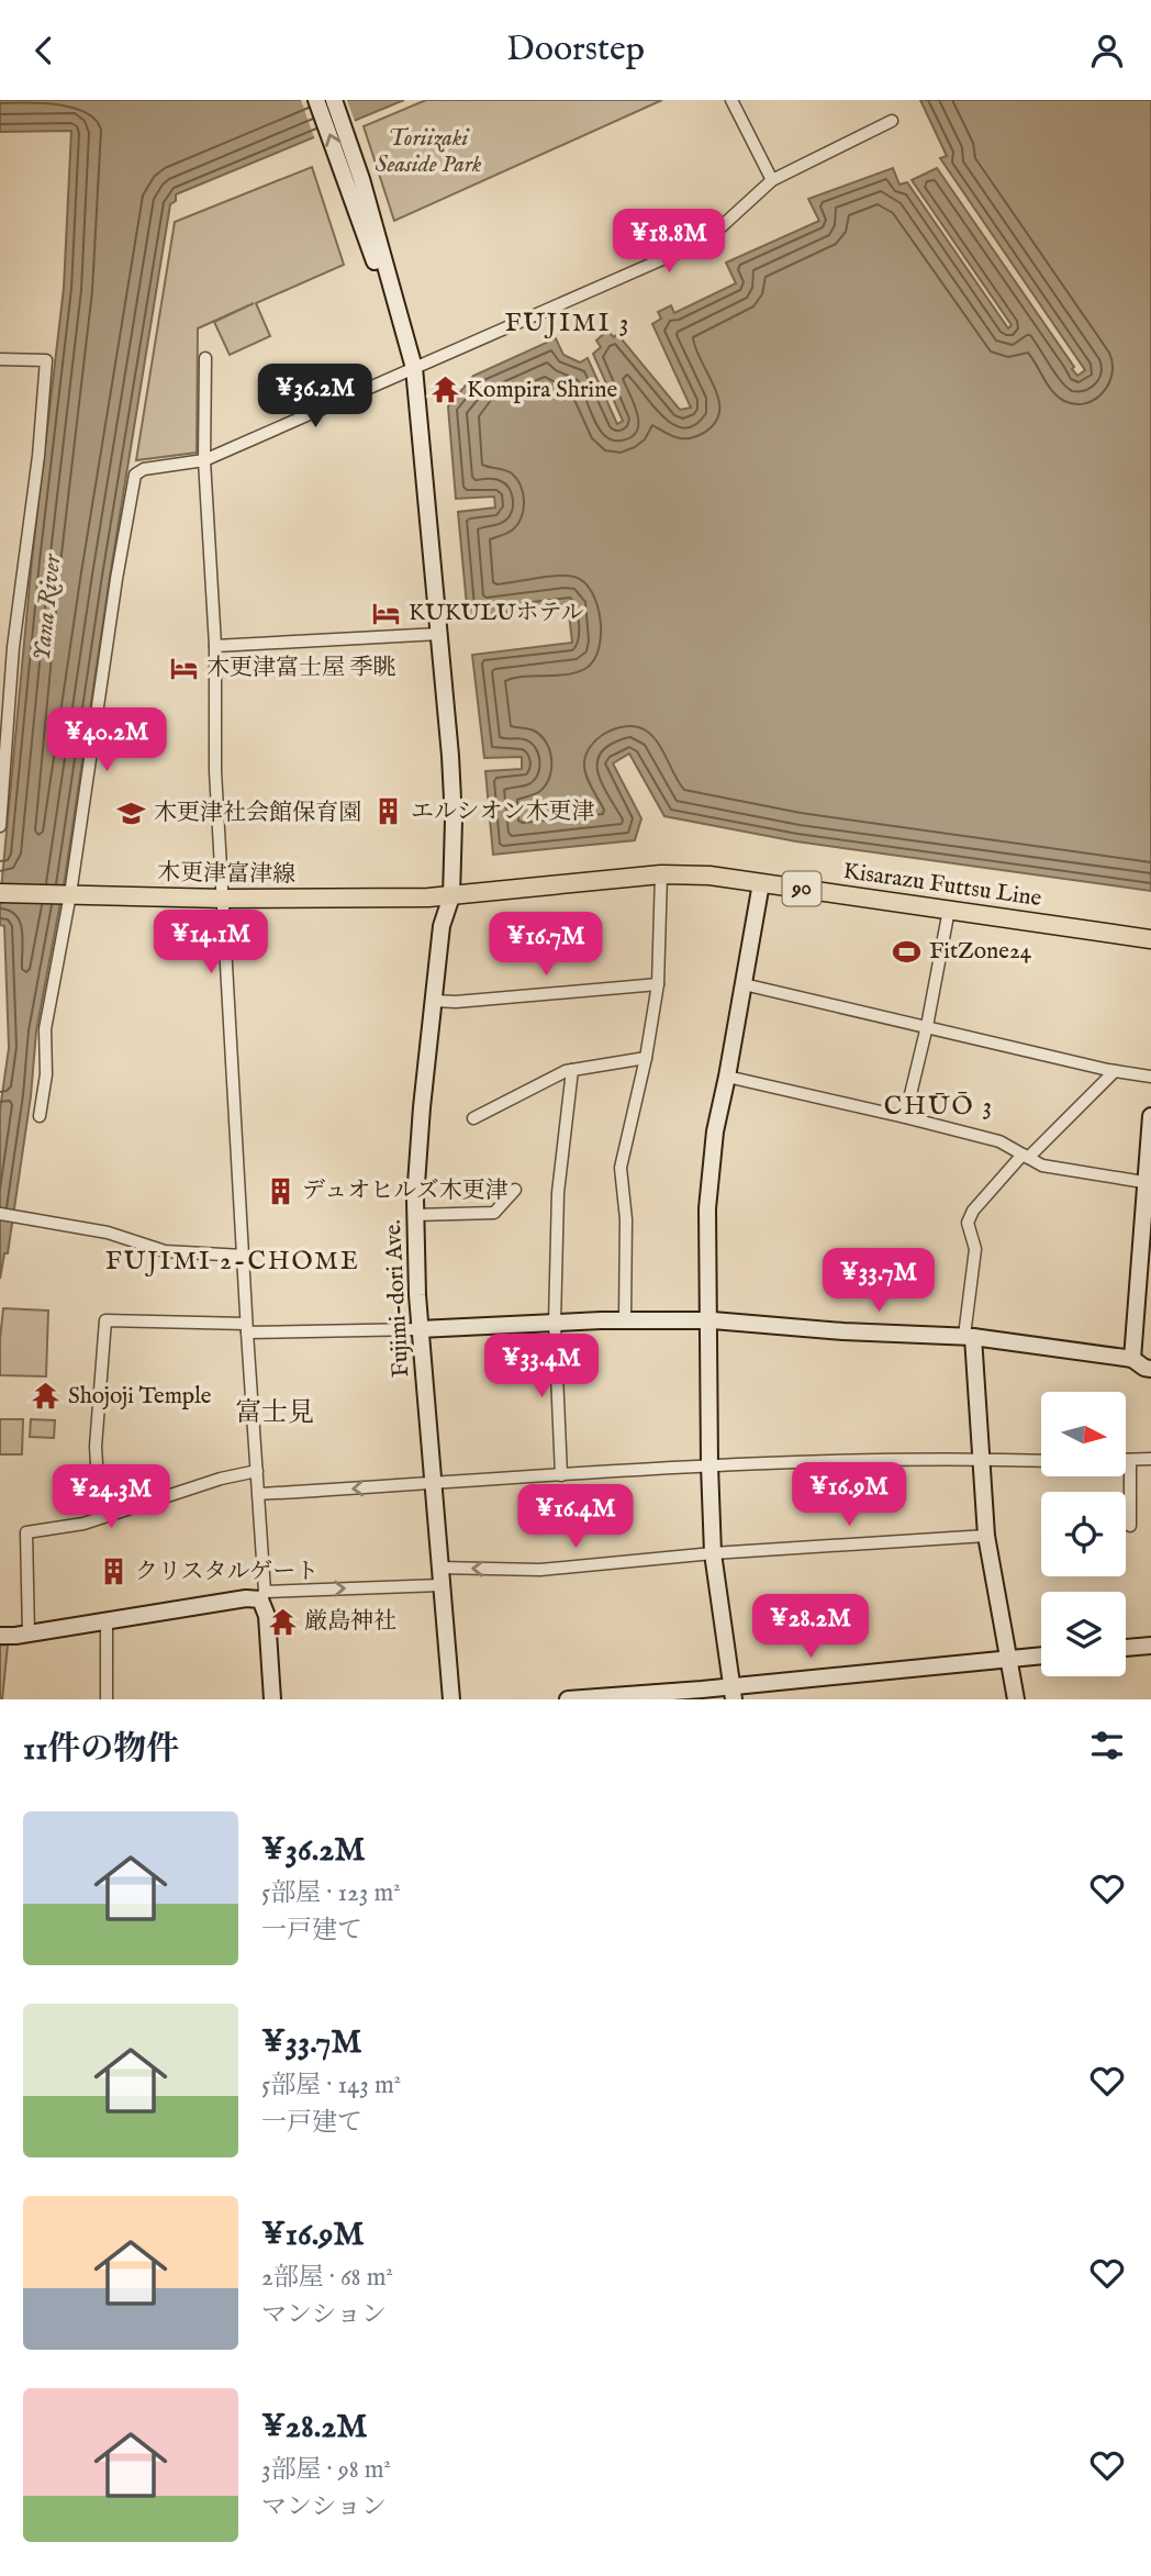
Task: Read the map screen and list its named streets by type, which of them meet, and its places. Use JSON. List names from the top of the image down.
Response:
{
  "streets": {
    "main road": ["木更津富津線", "Kisarazu Futtsu Line", "90"],
    "street": ["Fujimi-dori Ave."]
  },
  "crossings": [
    ["木更津富津線", "Kisarazu Futtsu Line"],
    ["木更津富津線", "Fujimi-dori Ave."],
    ["Kisarazu Futtsu Line", "Fujimi-dori Ave."]
  ],
  "districts": [
    "FUJIMI 3",
    "CHŪŌ 3",
    "FUJIMI 2-CHOME",
    "富士見"
  ],
  "water": ["Yana River"],
  "parks": ["Toriizaki Seaside Park"],
  "places": {
    "temple": ["Kompira Shrine", "Shojoji Temple", "厳島神社"],
    "hotel": ["KUKULUホテル", "木更津富士屋 季眺"],
    "building": ["エルシオン木更津", "デュオヒルズ木更津", "クリスタルゲート"],
    "school or university": ["木更津社会館保育園"],
    "sports": ["FitZone24"]
  },
  "north": "right",
  "page": {
    "header": "Doorstep",
    "price": [
      "¥18.8M",
      "¥36.2M",
      "¥40.2M",
      "¥14.1M",
      "¥16.7M",
      "¥33.7M",
      "¥33.4M",
      "¥16.9M",
      "¥24.3M",
      "¥16.4M",
      "¥28.2M"
    ],
    "heading": "11件の物件",
    "list": [
      {
        "name": "¥36.2M",
        "note": "5部屋 · 123 m² · 一戸建て"
      },
      {
        "name": "¥33.7M",
        "note": "5部屋 · 143 m² · 一戸建て"
      },
      {
        "name": "¥16.9M",
        "note": "2部屋 · 68 m² · マンション"
      },
      {
        "name": "¥28.2M",
        "note": "3部屋 · 98 m² · マンション"
      }
    ]
  }
}
